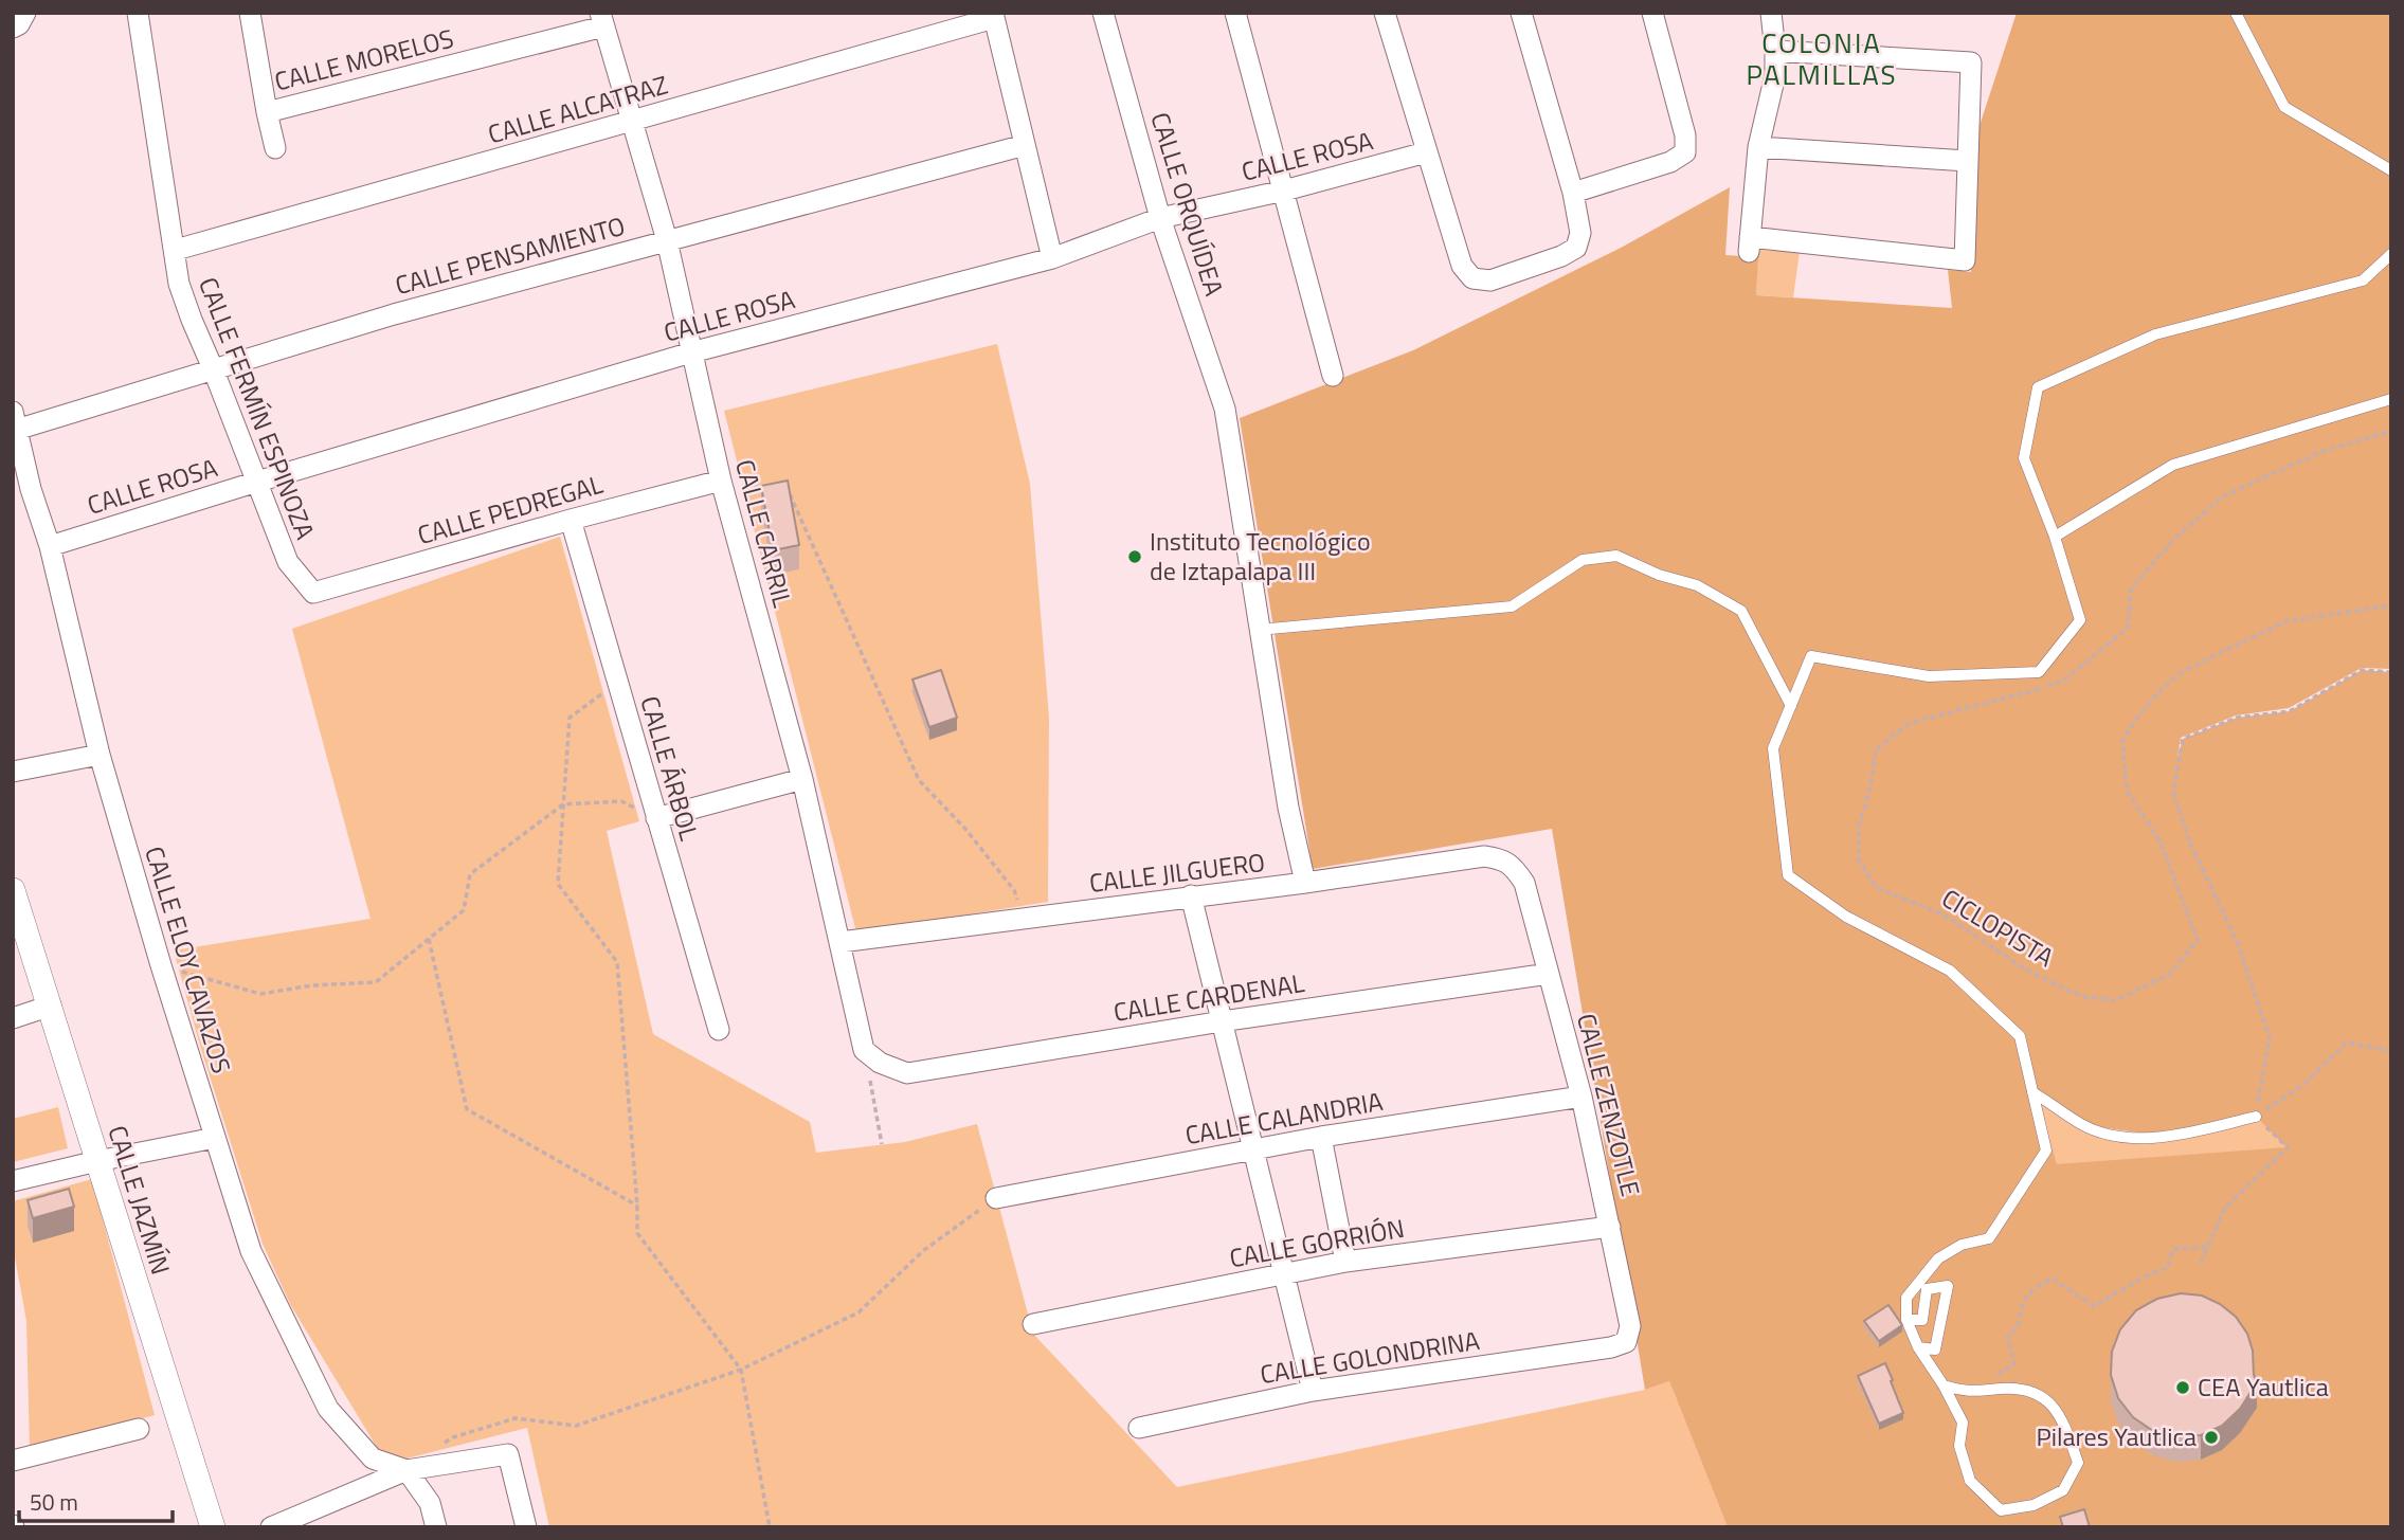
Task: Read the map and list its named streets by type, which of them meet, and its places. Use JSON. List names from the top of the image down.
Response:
{
  "streets": {
    "street": [
      "CALLE MORELOS",
      "CALLE ALCATRAZ",
      "CALLE ROSA",
      "CALLE ORQUÍDEA",
      "CALLE PENSAMIENTO",
      "CALLE FERMÍN ESPINOZA",
      "CALLE PEDREGAL",
      "CALLE CARRIL",
      "CALLE ÁRBOL",
      "CALLE JILGUERO",
      "CALLE ELOY CAVAZOS",
      "CALLE CARDENAL",
      "CALLE ZENZOTLE",
      "CALLE CALANDRIA",
      "CALLE JAZMÍN",
      "CALLE GORRIÓN",
      "CALLE GOLONDRINA"
    ],
    "path": ["CICLOPISTA"]
  },
  "crossings": [
    ["CALLE MORELOS", "CALLE CARRIL"],
    ["CALLE ALCATRAZ", "CALLE FERMÍN ESPINOZA"],
    ["CALLE ALCATRAZ", "CALLE CARRIL"],
    ["CALLE ROSA", "CALLE ORQUÍDEA"],
    ["CALLE ROSA", "CALLE FERMÍN ESPINOZA"],
    ["CALLE ROSA", "CALLE CARRIL"],
    ["CALLE ROSA", "CALLE ELOY CAVAZOS"],
    ["CALLE PENSAMIENTO", "CALLE FERMÍN ESPINOZA"],
    ["CALLE PENSAMIENTO", "CALLE CARRIL"],
    ["CALLE PENSAMIENTO", "CALLE ELOY CAVAZOS"],
    ["CALLE FERMÍN ESPINOZA", "CALLE PEDREGAL"],
    ["CALLE PEDREGAL", "CALLE CARRIL"],
    ["CALLE PEDREGAL", "CALLE ÁRBOL"],
    ["CALLE CARRIL", "CALLE JILGUERO"],
    ["CALLE CARRIL", "CALLE CARDENAL"],
    ["CALLE JILGUERO", "CALLE ZENZOTLE"],
    ["CALLE CARDENAL", "CALLE ZENZOTLE"],
    ["CALLE ZENZOTLE", "CALLE CALANDRIA"],
    ["CALLE ZENZOTLE", "CALLE GORRIÓN"],
    ["CALLE ZENZOTLE", "CALLE GOLONDRINA"]
  ],
  "districts": ["COLONIA PALMILLAS"],
  "places": ["Instituto Tecnológico de Iztapalapa III", "CEA Yautlica", "Pilares Yautlica"],
  "scale_bar": "50 m"
}
